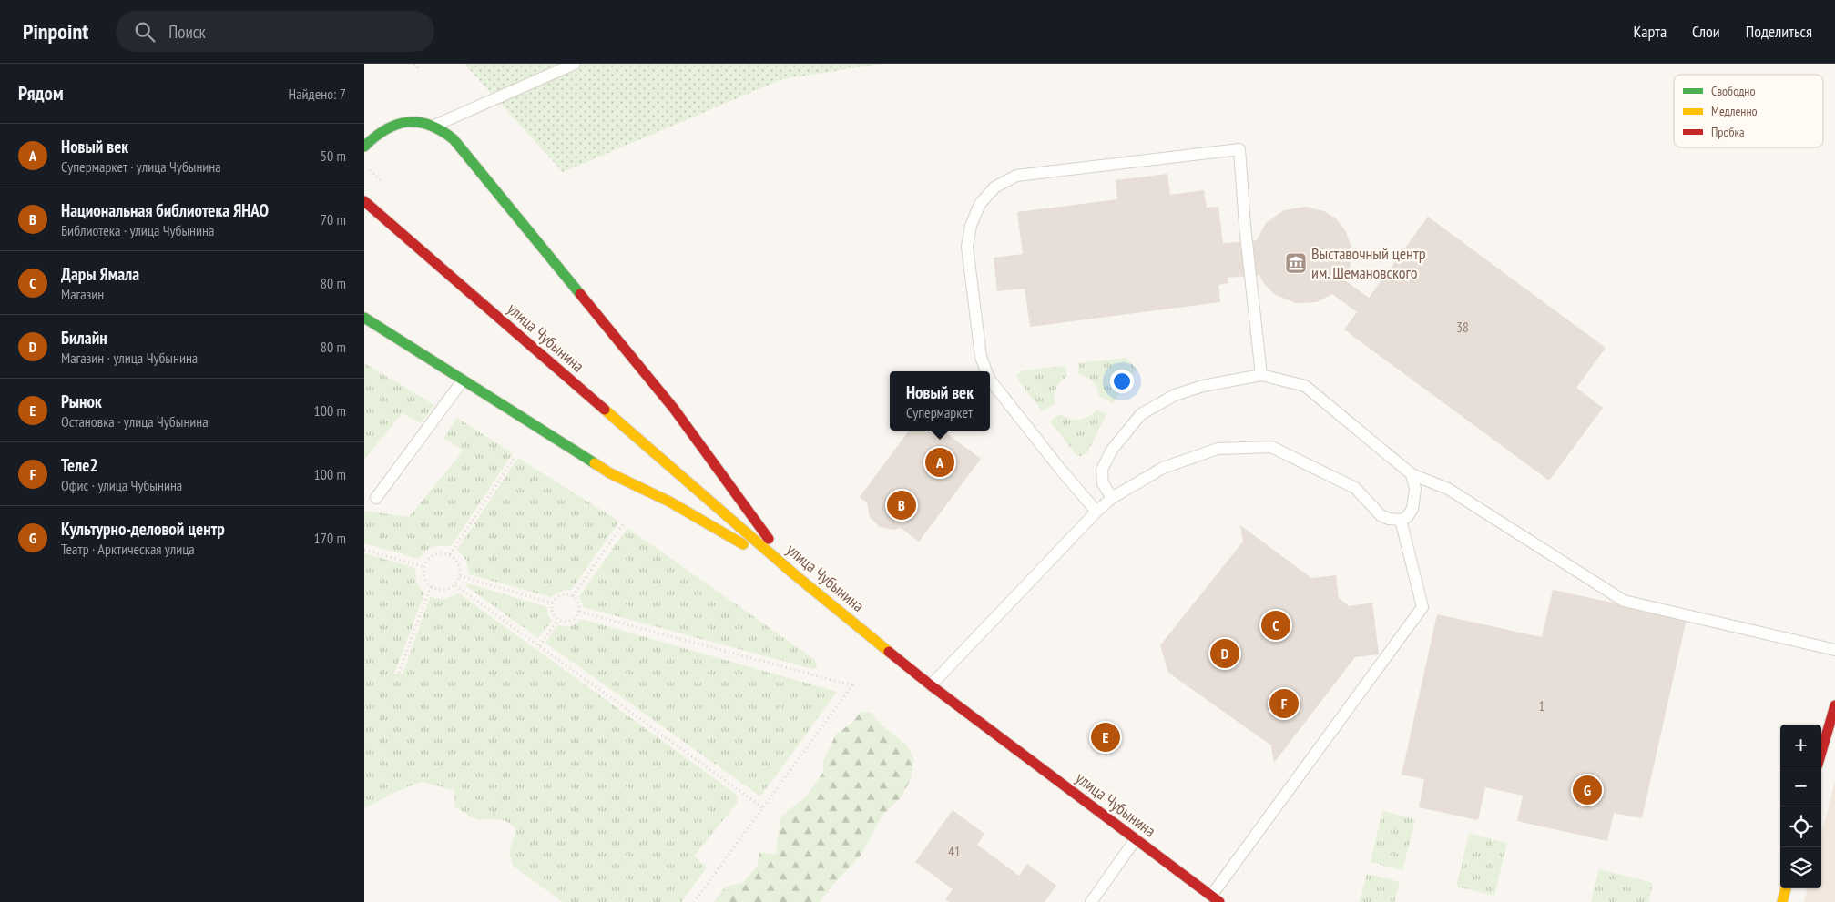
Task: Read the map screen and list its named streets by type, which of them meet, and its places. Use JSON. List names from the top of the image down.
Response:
{
  "streets": {
    "street": ["улица Чубынина"]
  },
  "places": {
    "museum": ["Выставочный центр им. Шемановского"]
  },
  "house_numbers": ["38", "1", "41"],
  "legend": ["Свободно", "Медленно", "Пробка"],
  "page": {
    "header": "Pinpoint",
    "search": "Поиск",
    "nav": ["Карта", "Слои", "Поделиться"],
    "heading": ["Рядом", "Найдено: 7"],
    "list": [
      {
        "mark": "A",
        "name": "Новый век",
        "note": "Супермаркет · улица Чубынина",
        "value": "50 m"
      },
      {
        "mark": "B",
        "name": "Национальная библиотека ЯНАО",
        "note": "Библиотека · улица Чубынина",
        "value": "70 m"
      },
      {
        "mark": "C",
        "name": "Дары Ямала",
        "note": "Магазин",
        "value": "80 m"
      },
      {
        "mark": "D",
        "name": "Билайн",
        "note": "Магазин · улица Чубынина",
        "value": "80 m"
      },
      {
        "mark": "E",
        "name": "Рынок",
        "note": "Остановка · улица Чубынина",
        "value": "100 m"
      },
      {
        "mark": "F",
        "name": "Теле2",
        "note": "Офис · улица Чубынина",
        "value": "100 m"
      },
      {
        "mark": "G",
        "name": "Культурно-деловой центр",
        "note": "Театр · Арктическая улица",
        "value": "170 m"
      }
    ],
    "popup": ["Новый век", "Супермаркет"],
    "pins": [
      "A",
      "B",
      "C",
      "D",
      "F",
      "E",
      "G"
    ],
    "map_buttons": ["+", "−"]
  }
}
